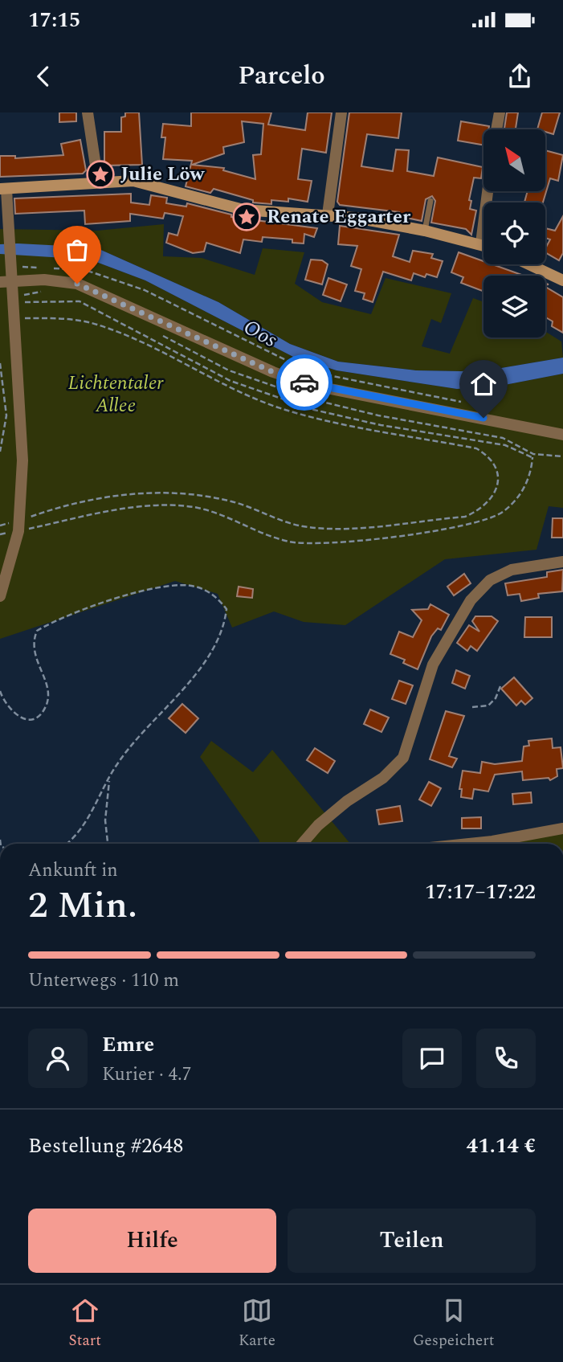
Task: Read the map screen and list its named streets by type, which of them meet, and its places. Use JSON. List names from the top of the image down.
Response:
{
  "water": ["Oos"],
  "parks": ["Lichtentaler Allee"],
  "places": {
    "place": ["Julie Löw", "Renate Eggarter"]
  },
  "north": "top left",
  "page": {
    "status": "17:15",
    "header": "Parcelo",
    "heading": ["2 Min.", "Ankunft in", "17:17–17:22"],
    "panel": [
      "Emre",
      "Kurier · 4.7",
      "Bestellung #2648",
      "41.14 €"
    ],
    "bar": "Unterwegs · 110 m",
    "buttons": ["Hilfe", "Teilen"],
    "tabs": ["Start", "Karte", "Gespeichert"]
  }
}
